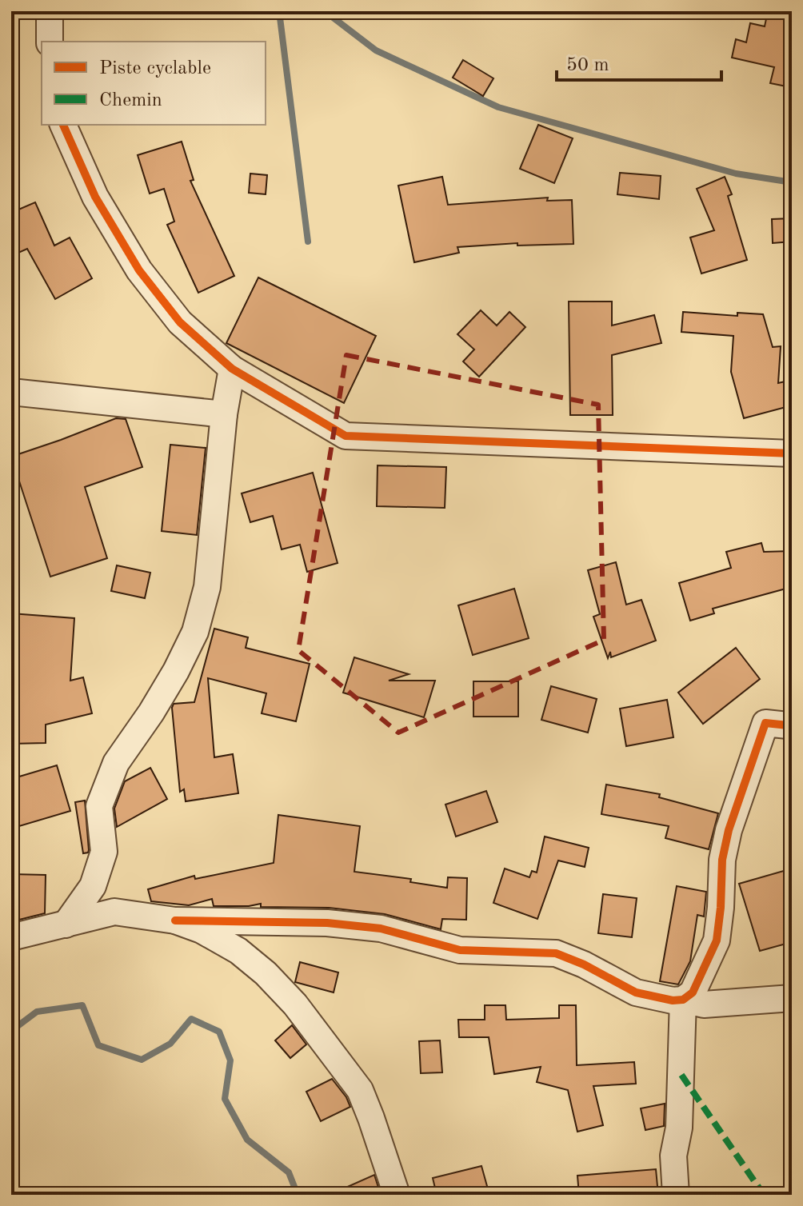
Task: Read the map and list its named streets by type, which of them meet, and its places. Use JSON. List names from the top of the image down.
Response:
{
  "legend": ["Piste cyclable", "Chemin"],
  "scale_bar": "50 m"
}
